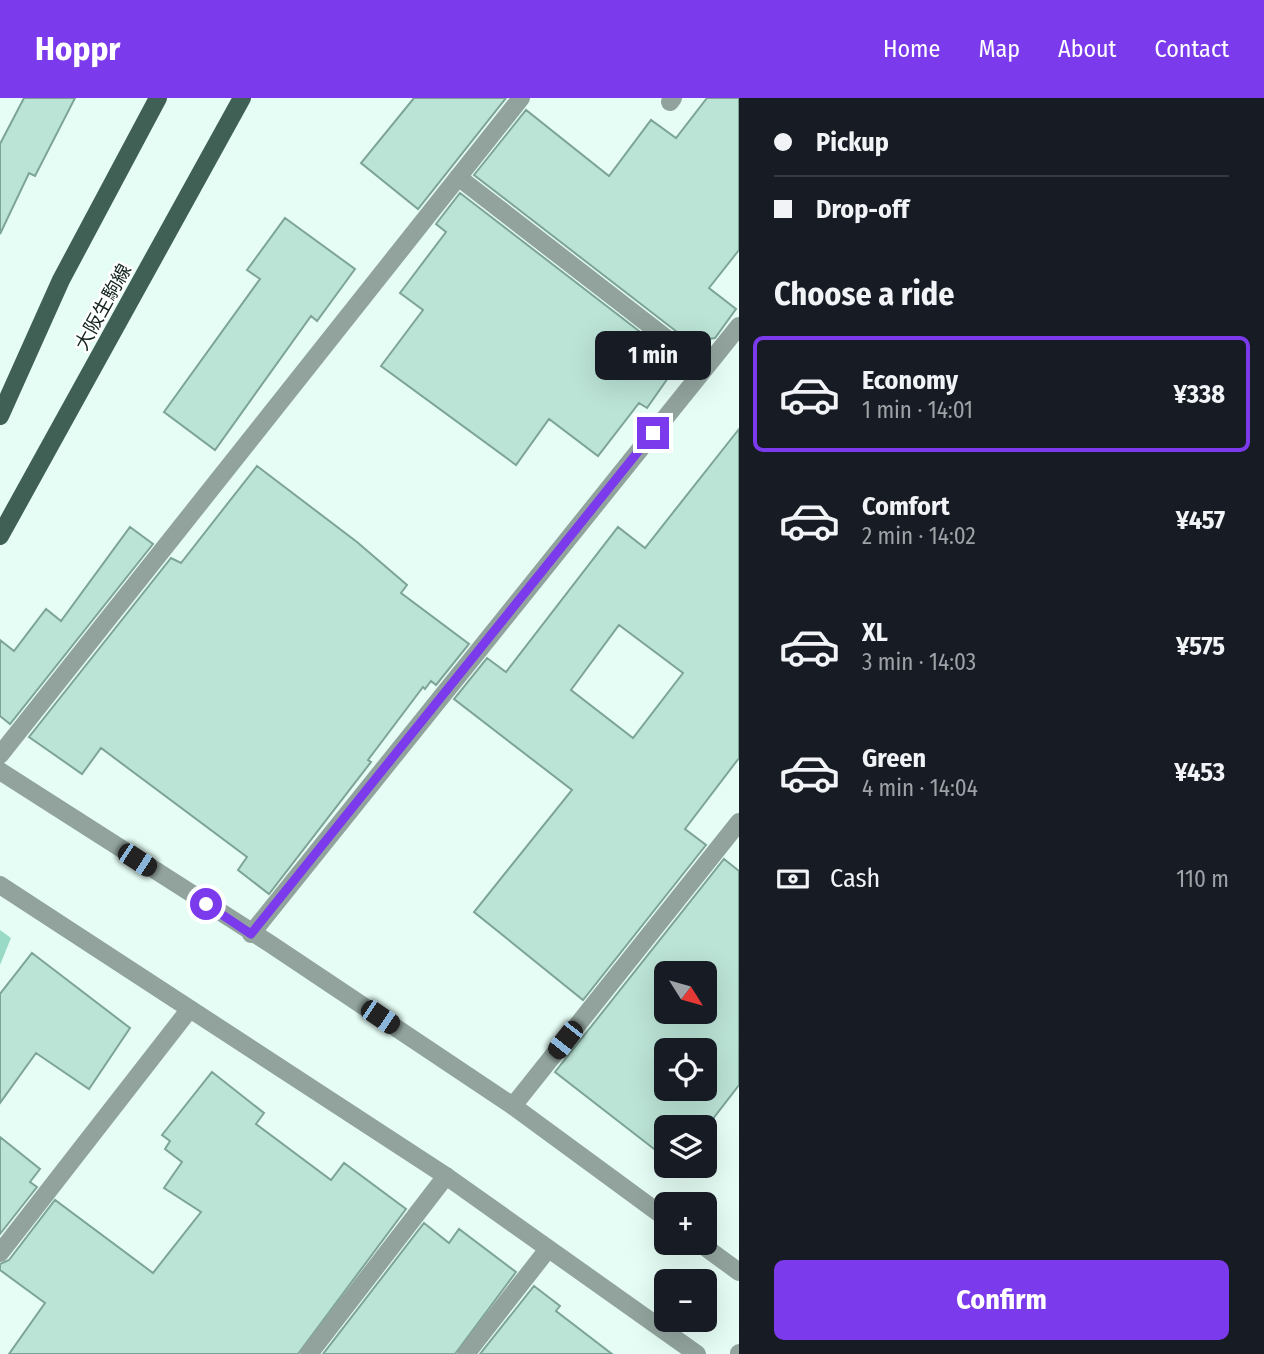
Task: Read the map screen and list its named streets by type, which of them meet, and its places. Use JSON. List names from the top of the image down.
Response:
{
  "streets": {
    "main road": ["大阪生駒線"]
  },
  "north": "bottom right",
  "page": {
    "header": "Hoppr",
    "nav": [
      "Home",
      "Map",
      "About",
      "Contact"
    ],
    "banner": ["Pickup", "Drop-off"],
    "heading": "Choose a ride",
    "bubble": "1 min",
    "list": [
      {
        "name": "Economy",
        "note": "1 min · 14:01",
        "value": "¥338"
      },
      {
        "name": "Comfort",
        "note": "2 min · 14:02",
        "value": "¥457"
      },
      {
        "name": "XL",
        "note": "3 min · 14:03",
        "value": "¥575"
      },
      {
        "name": "Green",
        "note": "4 min · 14:04",
        "value": "¥453"
      }
    ],
    "pay": ["Cash", "110 m"],
    "map_buttons": ["+", "−"],
    "buttons": "Confirm"
  }
}
